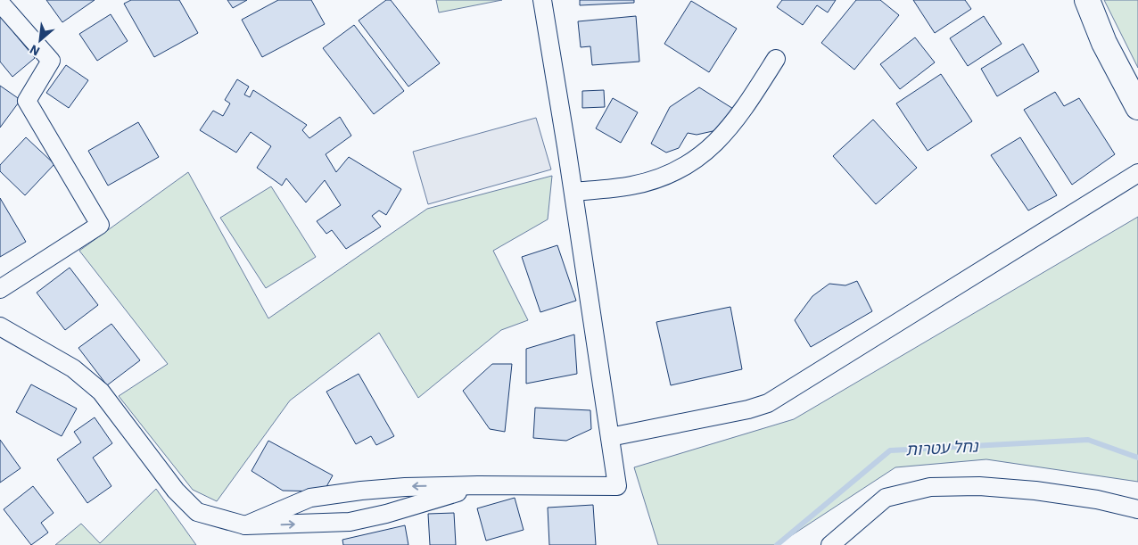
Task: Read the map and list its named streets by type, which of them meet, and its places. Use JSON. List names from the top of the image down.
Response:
{
  "water": ["נחל עטרות"],
  "north": "bottom left"
}
